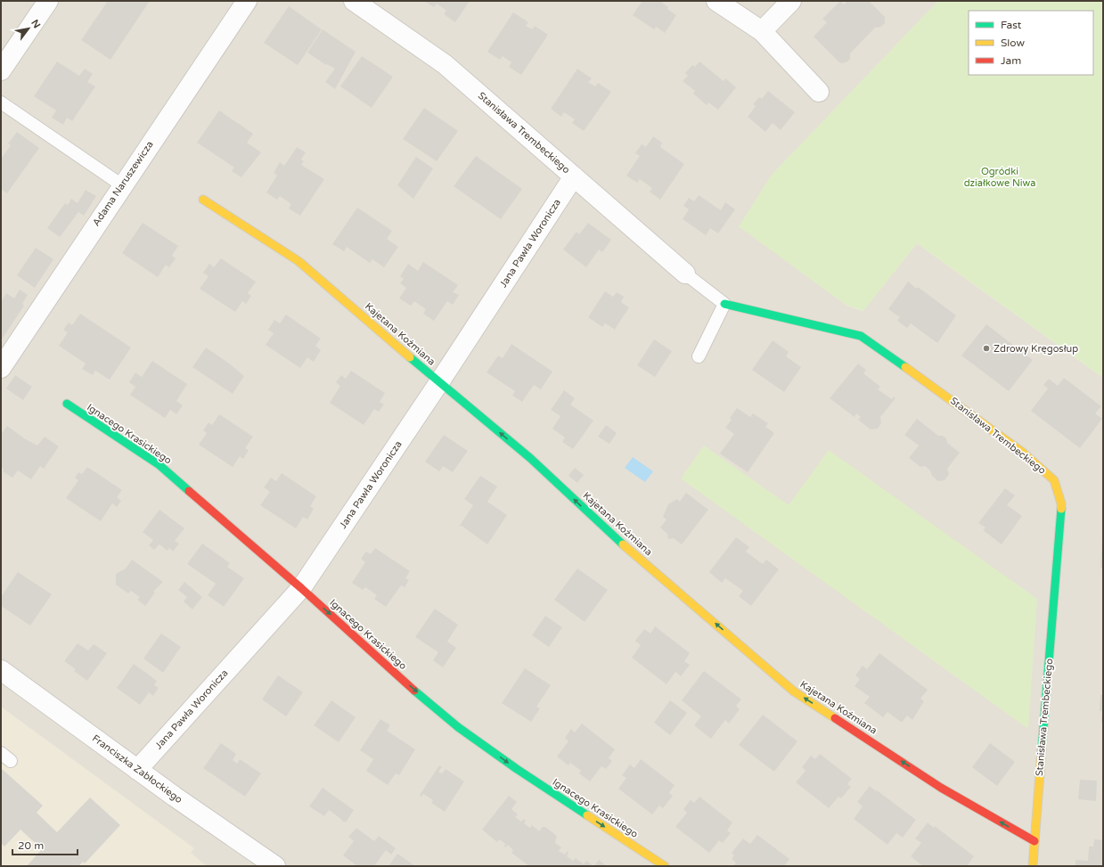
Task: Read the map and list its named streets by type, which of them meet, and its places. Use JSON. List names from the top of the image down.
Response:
{
  "streets": {
    "street": [
      "Stanisława Trembeckiego",
      "Adama Naruszewicza",
      "Jana Pawła Woronicza",
      "Kajetana Koźmiana",
      "Ignacego Krasickiego",
      "Franciszka Zabłockiego"
    ]
  },
  "crossings": [
    ["Stanisława Trembeckiego", "Jana Pawła Woronicza"],
    ["Stanisława Trembeckiego", "Kajetana Koźmiana"],
    ["Jana Pawła Woronicza", "Kajetana Koźmiana"],
    ["Jana Pawła Woronicza", "Ignacego Krasickiego"],
    ["Jana Pawła Woronicza", "Franciszka Zabłockiego"]
  ],
  "one_way": ["Kajetana Koźmiana", "Ignacego Krasickiego"],
  "parks": ["Ogródki działkowe Niwa"],
  "places": ["Zdrowy Kręgosłup"],
  "legend": ["Fast", "Slow", "Jam"],
  "scale_bar": "20 m",
  "north": "top right"
}
